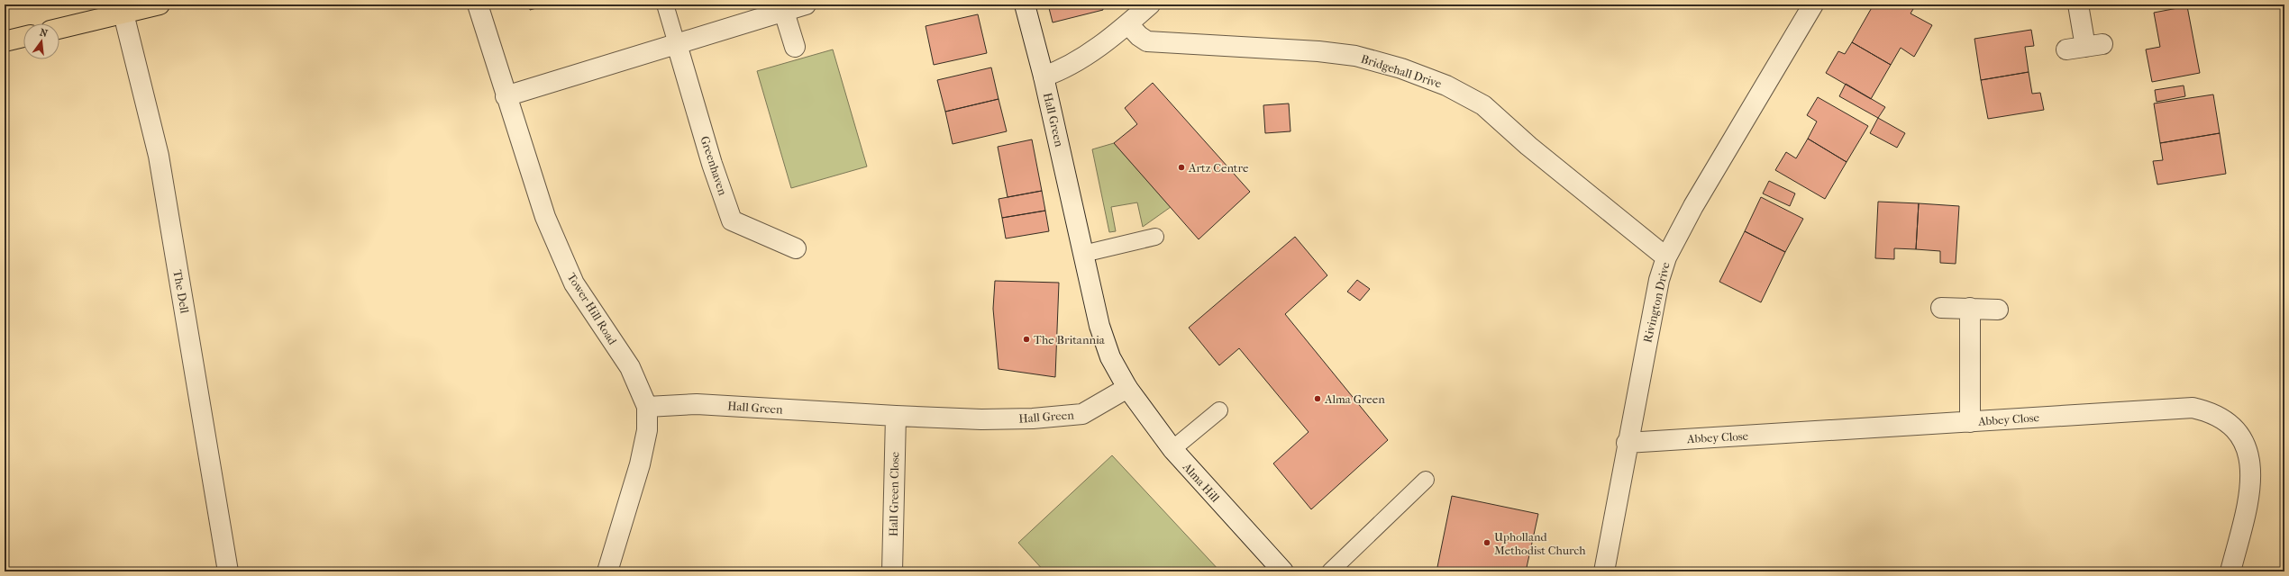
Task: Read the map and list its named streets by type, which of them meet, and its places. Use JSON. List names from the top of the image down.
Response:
{
  "streets": {
    "street": [
      "Bridgehall Drive",
      "Hall Green",
      "Greenhaven",
      "The Dell",
      "Rivington Drive",
      "Tower Hill Road",
      "Abbey Close",
      "Alma Hill",
      "Hall Green Close"
    ]
  },
  "crossings": [
    ["Bridgehall Drive", "Rivington Drive"],
    ["Hall Green", "Tower Hill Road"],
    ["Hall Green", "Alma Hill"],
    ["Hall Green", "Hall Green Close"],
    ["Rivington Drive", "Abbey Close"]
  ],
  "places": [
    "Artz Centre",
    "The Britannia",
    "Alma Green",
    "Upholland Methodist Church"
  ],
  "north": "top"
}
